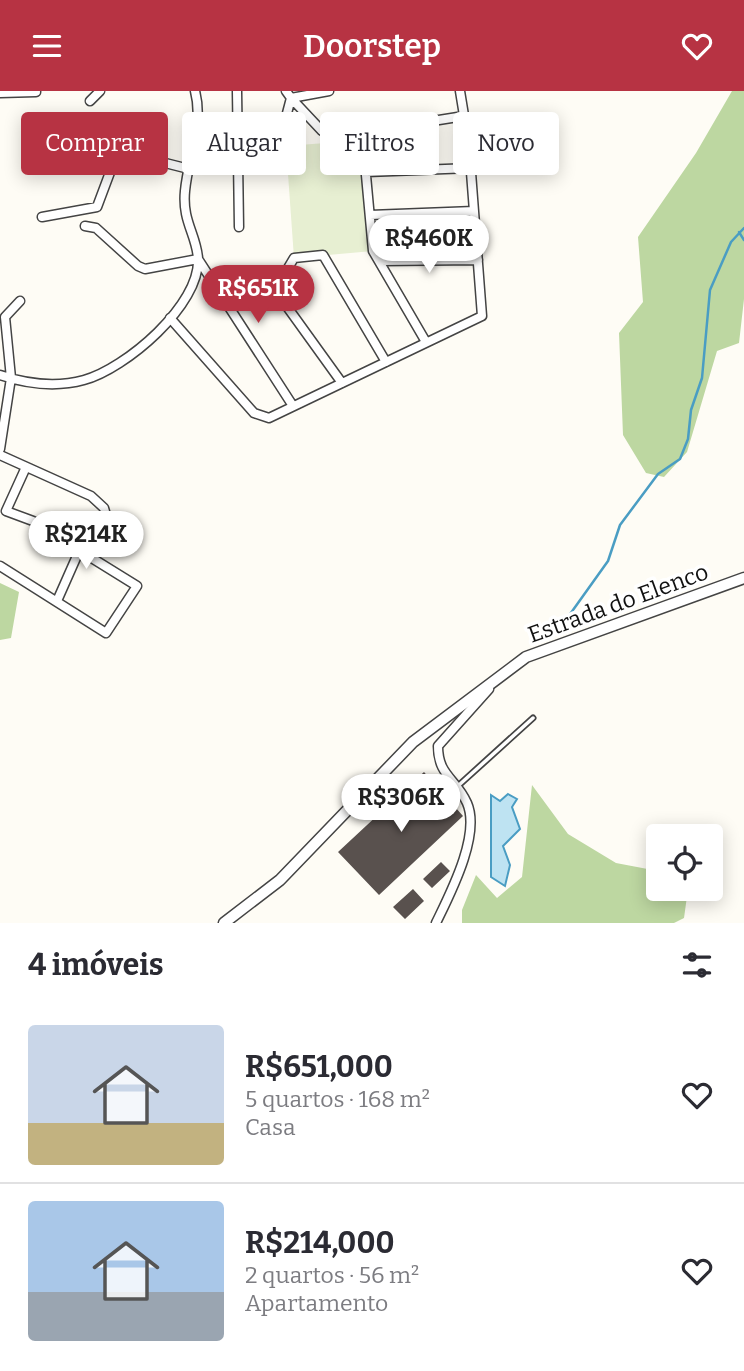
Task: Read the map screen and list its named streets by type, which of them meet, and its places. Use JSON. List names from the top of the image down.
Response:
{
  "streets": {
    "street": ["Estrada do Elenco"]
  },
  "page": {
    "header": "Doorstep",
    "chip": [
      "Comprar",
      "Alugar",
      "Filtros",
      "Novo"
    ],
    "price": [
      "R$460K",
      "R$651K",
      "R$214K",
      "R$306K"
    ],
    "heading": "4 imóveis",
    "list": [
      {
        "name": "R$651,000",
        "note": "5 quartos · 168 m² · Casa"
      },
      {
        "name": "R$214,000",
        "note": "2 quartos · 56 m² · Apartamento"
      }
    ]
  }
}
